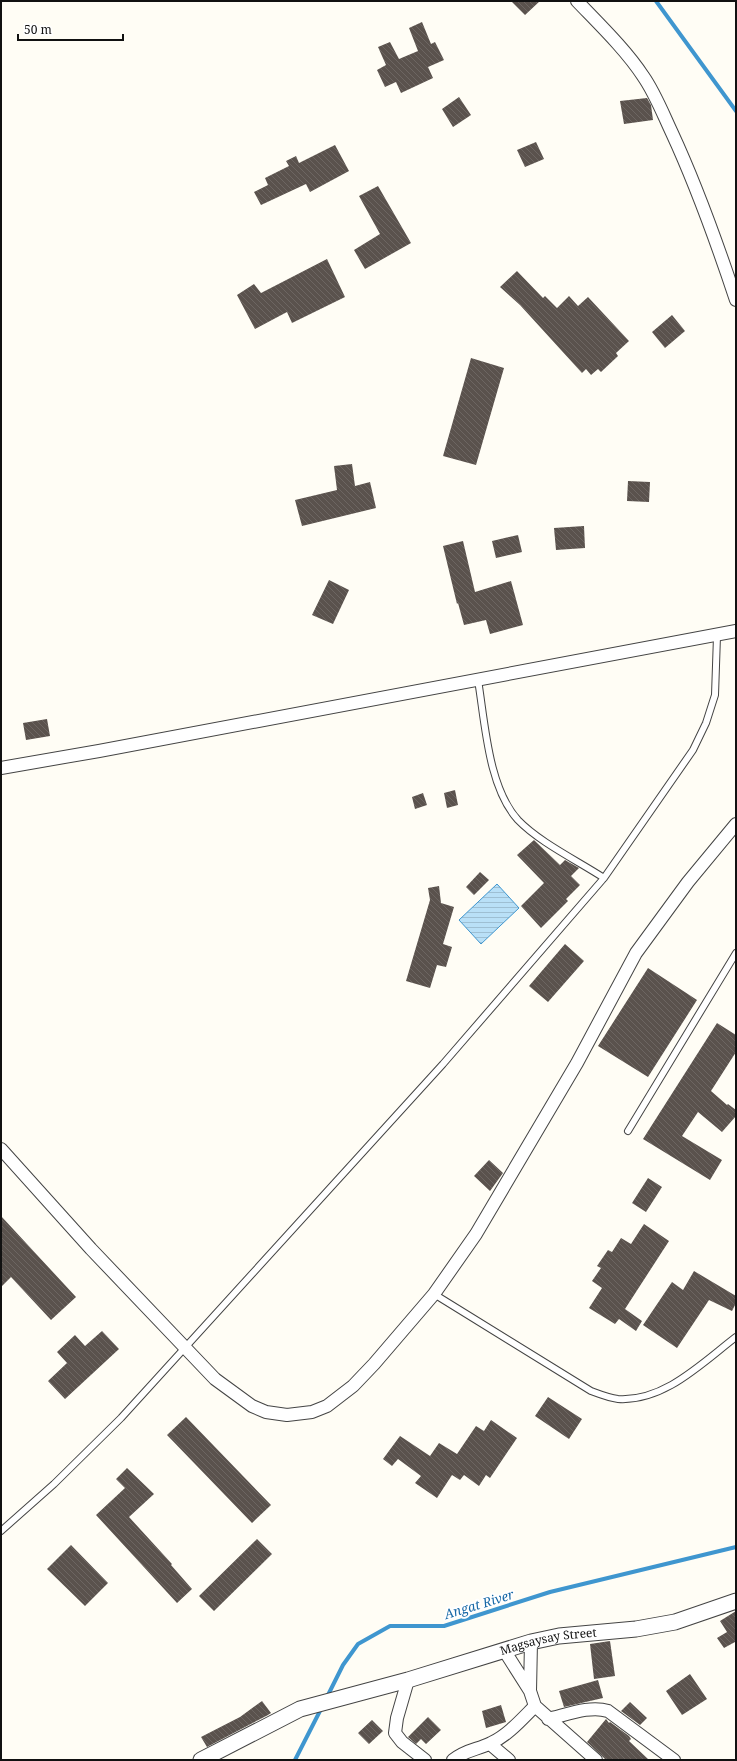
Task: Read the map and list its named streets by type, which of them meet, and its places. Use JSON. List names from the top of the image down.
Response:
{
  "streets": {
    "street": ["Magsaysay Street"]
  },
  "water": ["Angat River"],
  "scale_bar": "50 m"
}
